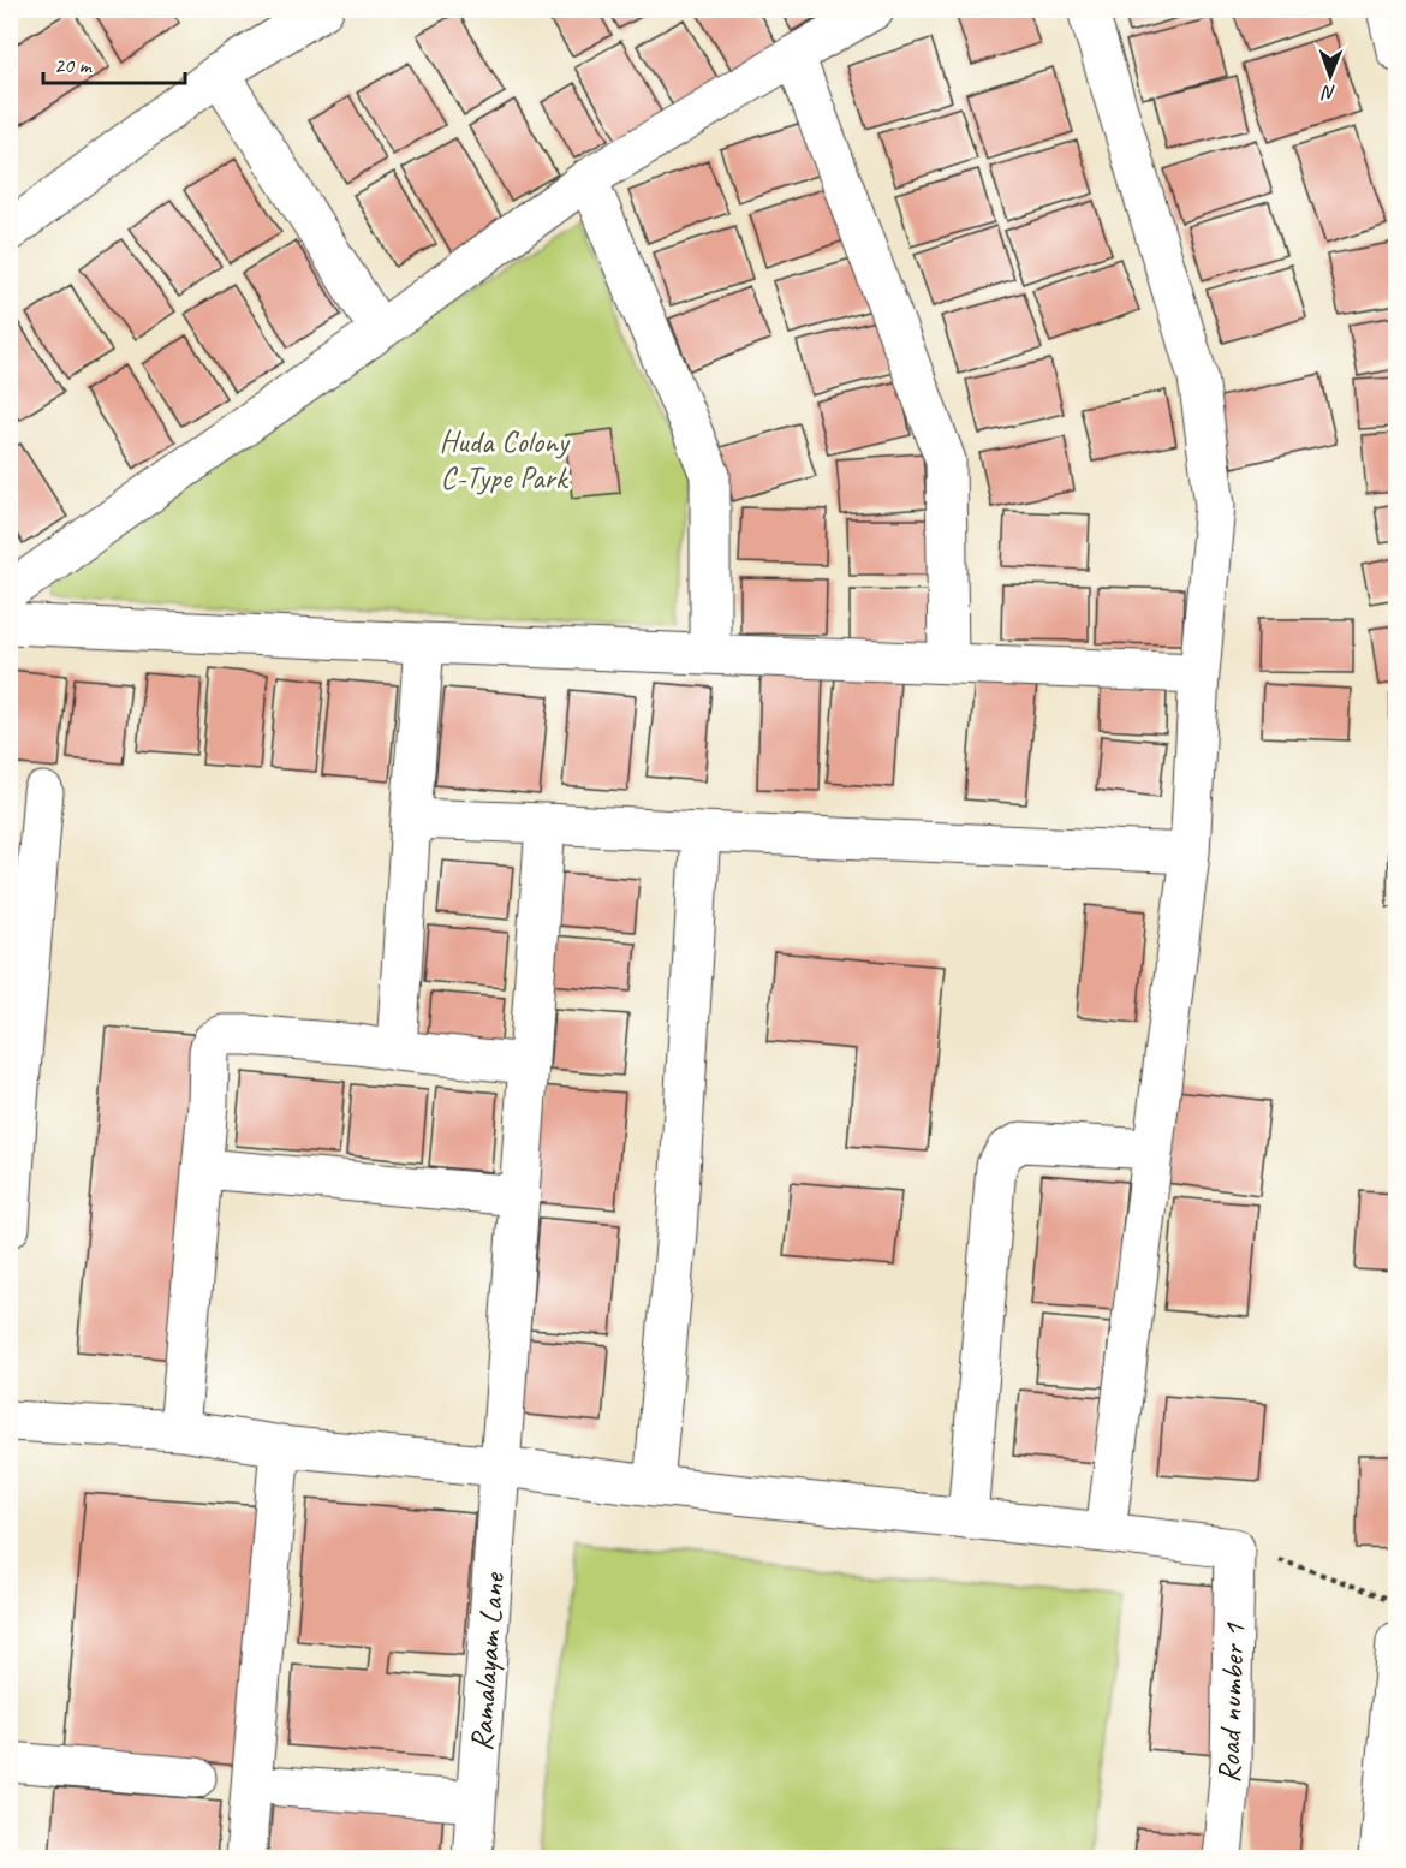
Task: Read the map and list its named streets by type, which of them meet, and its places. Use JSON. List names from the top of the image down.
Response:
{
  "streets": {
    "street": ["Ramalayam Lane", "Road number 1"]
  },
  "parks": ["Huda Colony C-Type Park"],
  "scale_bar": "20 m",
  "north": "bottom"
}
